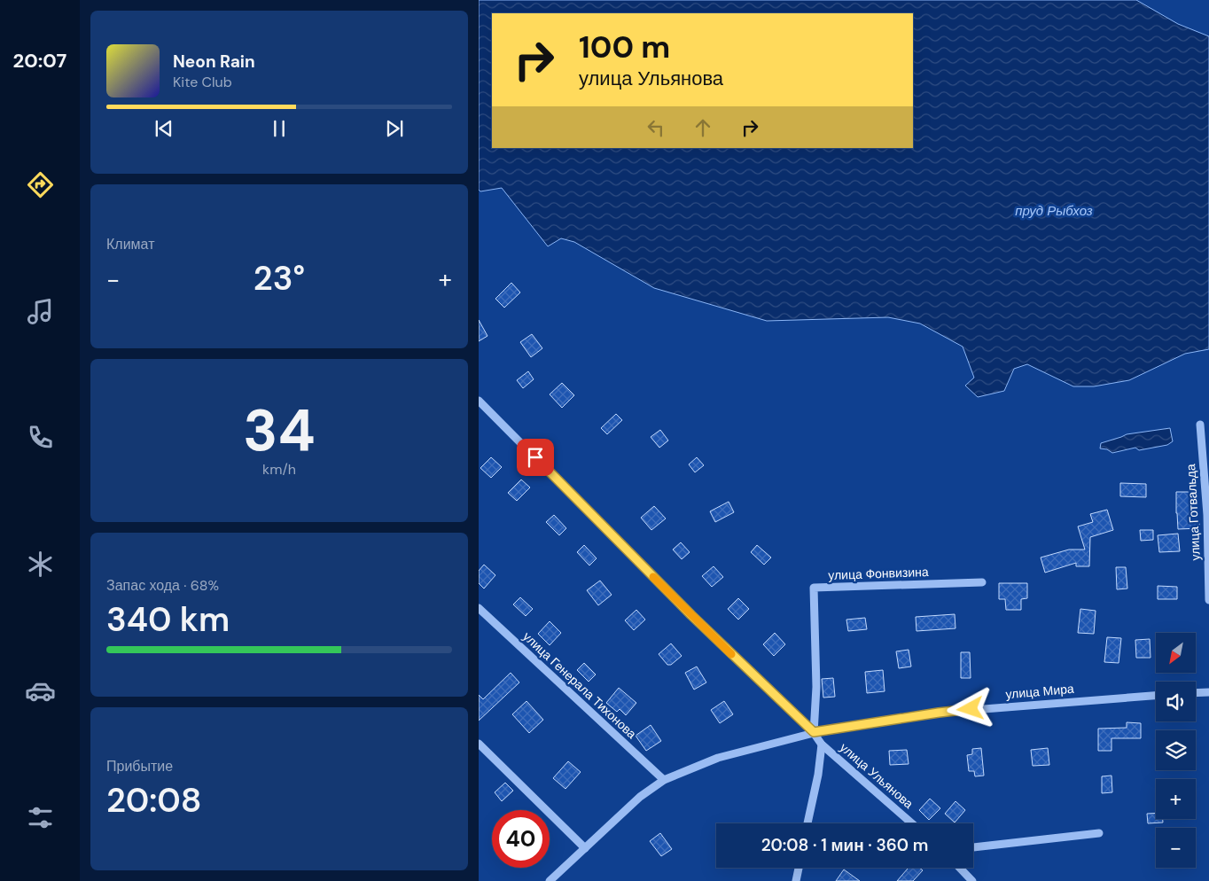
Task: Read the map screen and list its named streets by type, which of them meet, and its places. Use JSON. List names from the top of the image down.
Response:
{
  "streets": {
    "street": [
      "улица Готвальда",
      "улица Фонвизина",
      "улица Генерала Тихонова",
      "улица Мира",
      "улица Ульянова"
    ]
  },
  "crossings": [
    ["улица Фонвизина", "улица Мира"],
    ["улица Фонвизина", "улица Ульянова"],
    ["улица Генерала Тихонова", "улица Мира"],
    ["улица Мира", "улица Ульянова"]
  ],
  "water": ["пруд Рыбхоз"],
  "north": "bottom left",
  "page": {
    "tabs": "20:07",
    "turn": ["100 m", "улица Ульянова"],
    "song": ["Neon Rain", "Kite Club"],
    "tile": [
      "Климат",
      ["34", "km/h"],
      ["Запас хода · 68%", "340 km"],
      ["Прибытие", "20:08"]
    ],
    "heat": ["−", "23°", "+"],
    "map_buttons": ["+", "−"],
    "limit": "40",
    "trip": "20:08 · 1 мин · 360 m"
  }
}
